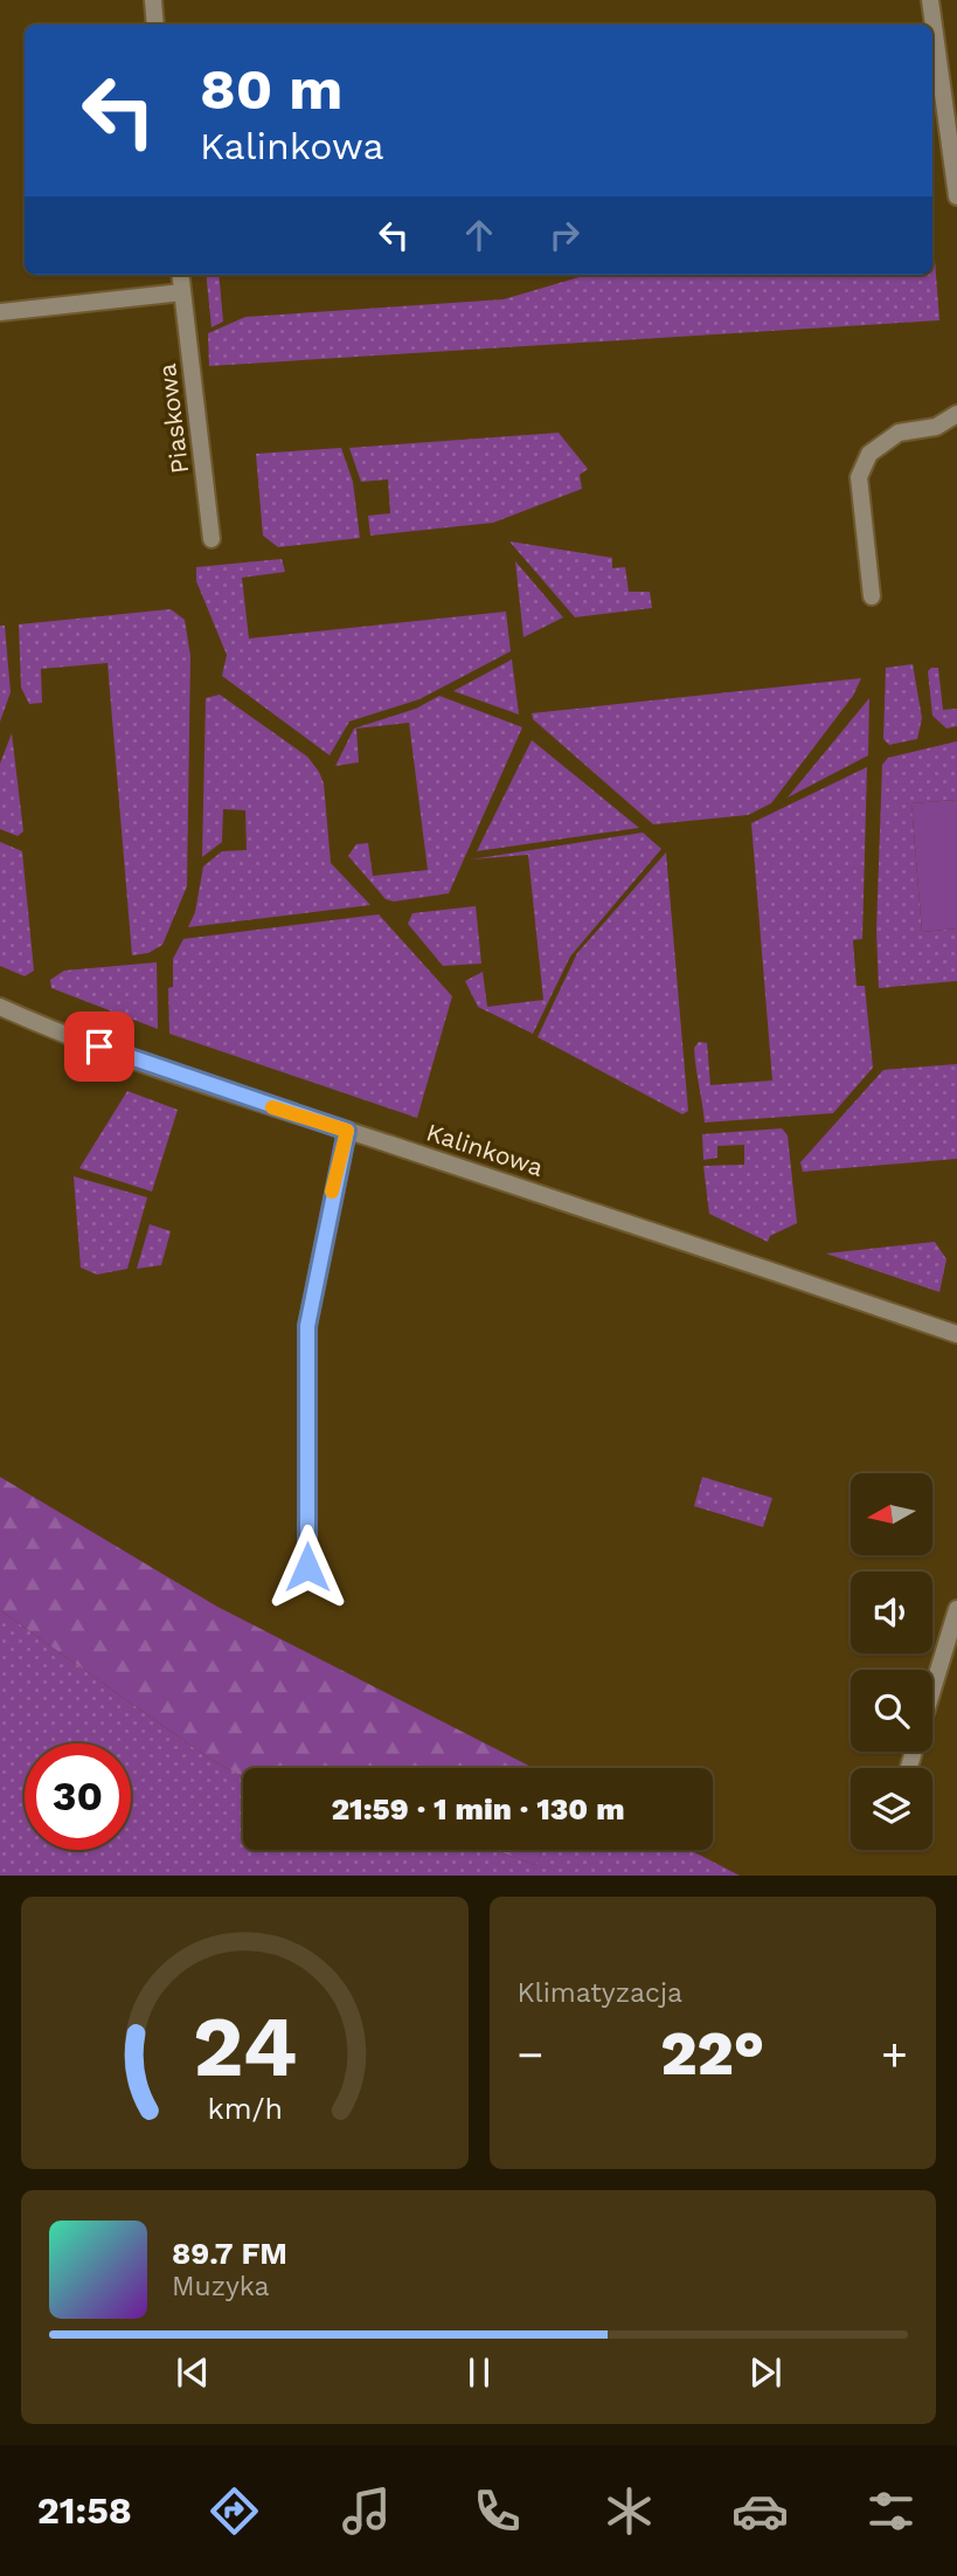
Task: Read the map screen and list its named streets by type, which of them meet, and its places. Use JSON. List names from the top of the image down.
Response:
{
  "streets": {
    "street": ["Piaskowa", "Kalinkowa"]
  },
  "north": "left",
  "page": {
    "turn": ["80 m", "Kalinkowa"],
    "limit": "30",
    "trip": "21:59 · 1 min · 130 m",
    "tile": "Klimatyzacja",
    "heat": ["−", "22°", "+"],
    "song": ["89.7 FM", "Muzyka"],
    "tabs": "21:58",
    "gauge": ["24", "km/h"]
  }
}
